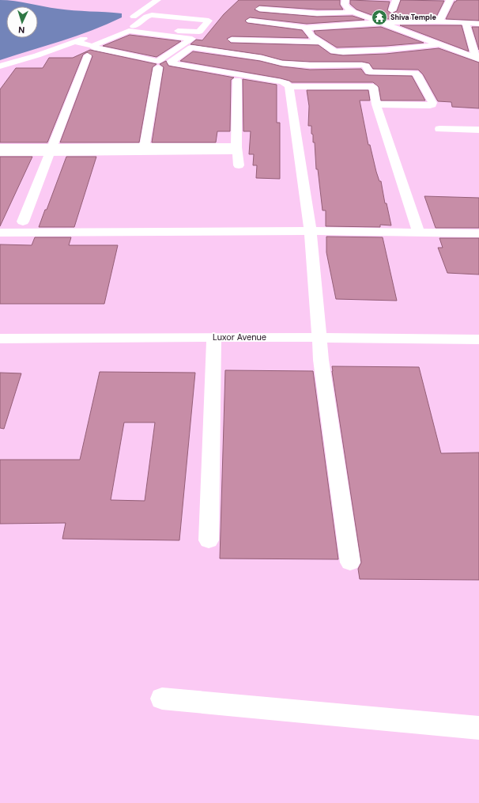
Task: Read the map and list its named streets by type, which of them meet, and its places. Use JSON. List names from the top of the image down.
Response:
{
  "streets": {
    "street": ["Luxor Avenue"]
  },
  "places": {
    "temple": ["Shiva Temple"]
  },
  "north": "bottom"
}
